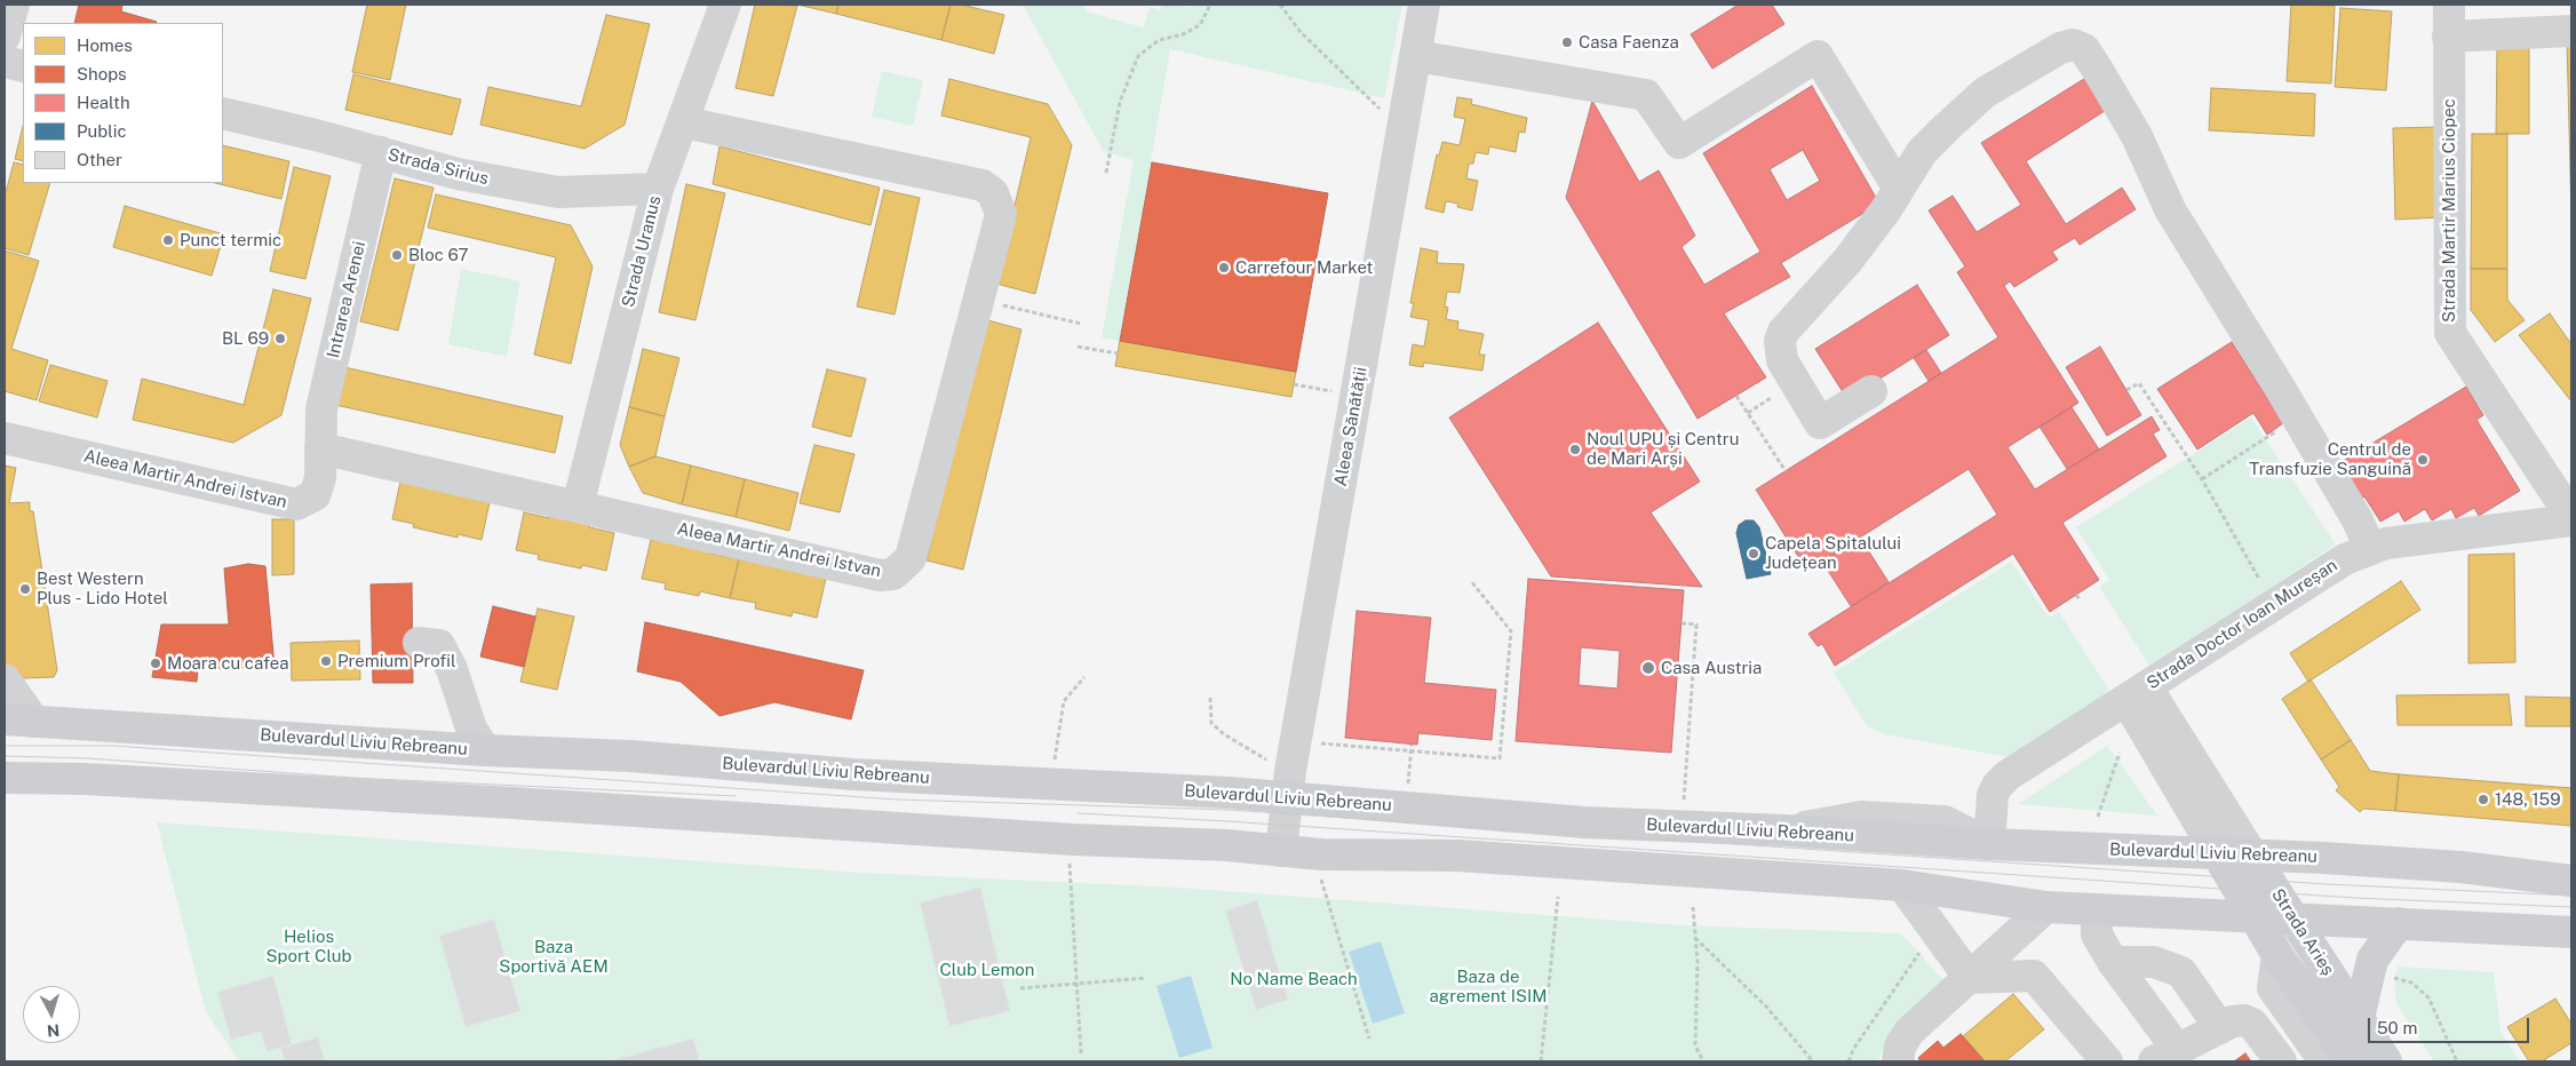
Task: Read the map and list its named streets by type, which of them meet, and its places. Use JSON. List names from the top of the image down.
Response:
{
  "streets": {
    "main road": ["Bulevardul Liviu Rebreanu", "Strada Arieș"],
    "street": [
      "Strada Sirius",
      "Strada Martir Marius Ciopec",
      "Strada Uranus",
      "Intrarea Arenei",
      "Aleea Sănătății",
      "Aleea Martir Andrei Istvan",
      "Strada Doctor Ioan Mureșan"
    ]
  },
  "crossings": [
    ["Strada Sirius", "Strada Uranus"],
    ["Strada Sirius", "Intrarea Arenei"],
    ["Strada Martir Marius Ciopec", "Strada Doctor Ioan Mureșan"],
    ["Strada Uranus", "Aleea Martir Andrei Istvan"],
    ["Intrarea Arenei", "Aleea Martir Andrei Istvan"],
    ["Aleea Sănătății", "Bulevardul Liviu Rebreanu"],
    ["Strada Doctor Ioan Mureșan", "Bulevardul Liviu Rebreanu"],
    ["Strada Doctor Ioan Mureșan", "Strada Arieș"],
    ["Bulevardul Liviu Rebreanu", "Strada Arieș"]
  ],
  "parks": [
    "Helios Sport Club",
    "Baza Sportivă AEM",
    "Club Lemon",
    "Baza de agrement ISIM",
    "No Name Beach"
  ],
  "places": [
    "Casa Faenza",
    "Punct termic",
    "Bloc 67",
    "Carrefour Market",
    "BL 69",
    "Noul UPU și Centru de Mari Arși",
    "Centrul de Transfuzie Sanguină",
    "Capela Spitalului Județean",
    "Best Western Plus - Lido Hotel",
    "Premium Profil",
    "Moara cu cafea",
    "Casa Austria",
    "148, 159"
  ],
  "legend": [
    "Homes",
    "Shops",
    "Health",
    "Public",
    "Other"
  ],
  "scale_bar": "50 m",
  "north": "bottom"
}
